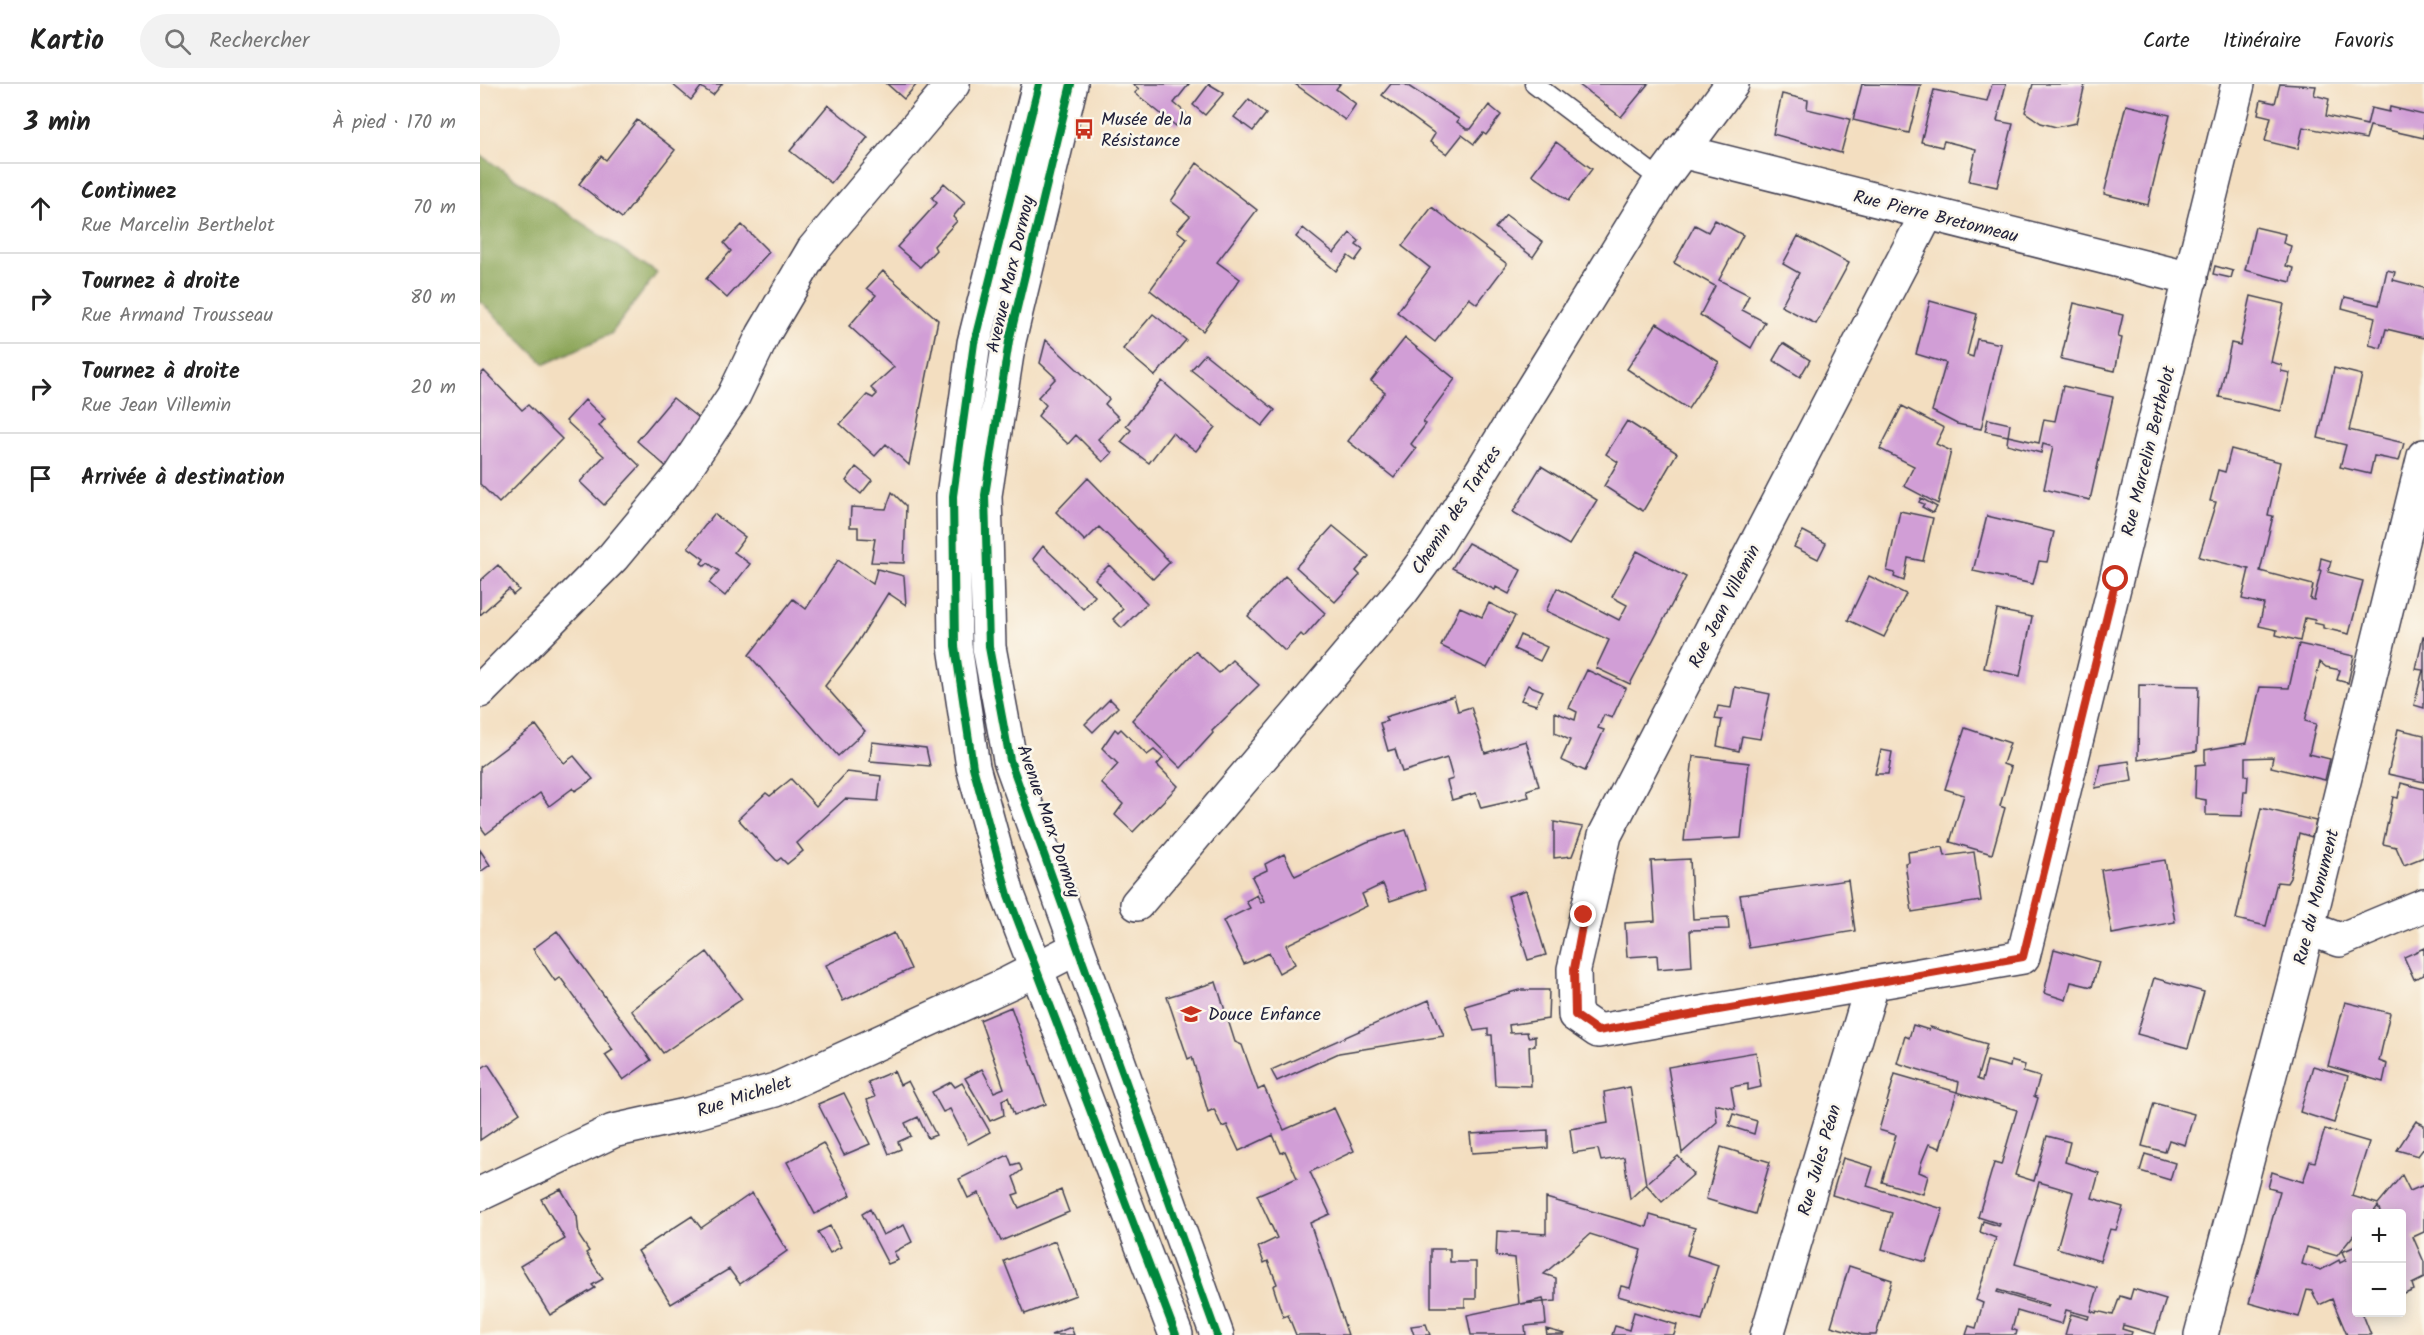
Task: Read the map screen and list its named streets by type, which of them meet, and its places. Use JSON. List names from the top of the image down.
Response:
{
  "streets": {
    "street": [
      "Rue Pierre Bretonneau",
      "Avenue Marx Dormoy",
      "Rue Marcelin Berthelot",
      "Chemin des Tartres",
      "Rue Jean Villemin",
      "Rue du Monument",
      "Rue Michelet",
      "Rue Jules Péan"
    ]
  },
  "crossings": [
    ["Rue Pierre Bretonneau", "Rue Marcelin Berthelot"],
    ["Rue Pierre Bretonneau", "Chemin des Tartres"],
    ["Rue Pierre Bretonneau", "Rue Jean Villemin"],
    ["Avenue Marx Dormoy", "Rue Michelet"],
    ["Rue Marcelin Berthelot", "Rue Jean Villemin"],
    ["Rue Marcelin Berthelot", "Rue Jules Péan"],
    ["Rue Jean Villemin", "Rue Jules Péan"]
  ],
  "places": {
    "bus stop": ["Musée de la Résistance"],
    "school or university": ["Douce Enfance"]
  },
  "page": {
    "header": "Kartio",
    "search": "Rechercher",
    "nav": ["Carte", "Itinéraire", "Favoris"],
    "heading": ["3 min", "À pied · 170 m"],
    "list": [
      ["Continuez", "Rue Marcelin Berthelot", "70 m"],
      ["Tournez à droite", "Rue Armand Trousseau", "80 m"],
      ["Tournez à droite", "Rue Jean Villemin", "20 m"],
      "Arrivée à destination"
    ],
    "map_buttons": ["+", "−"]
  }
}
